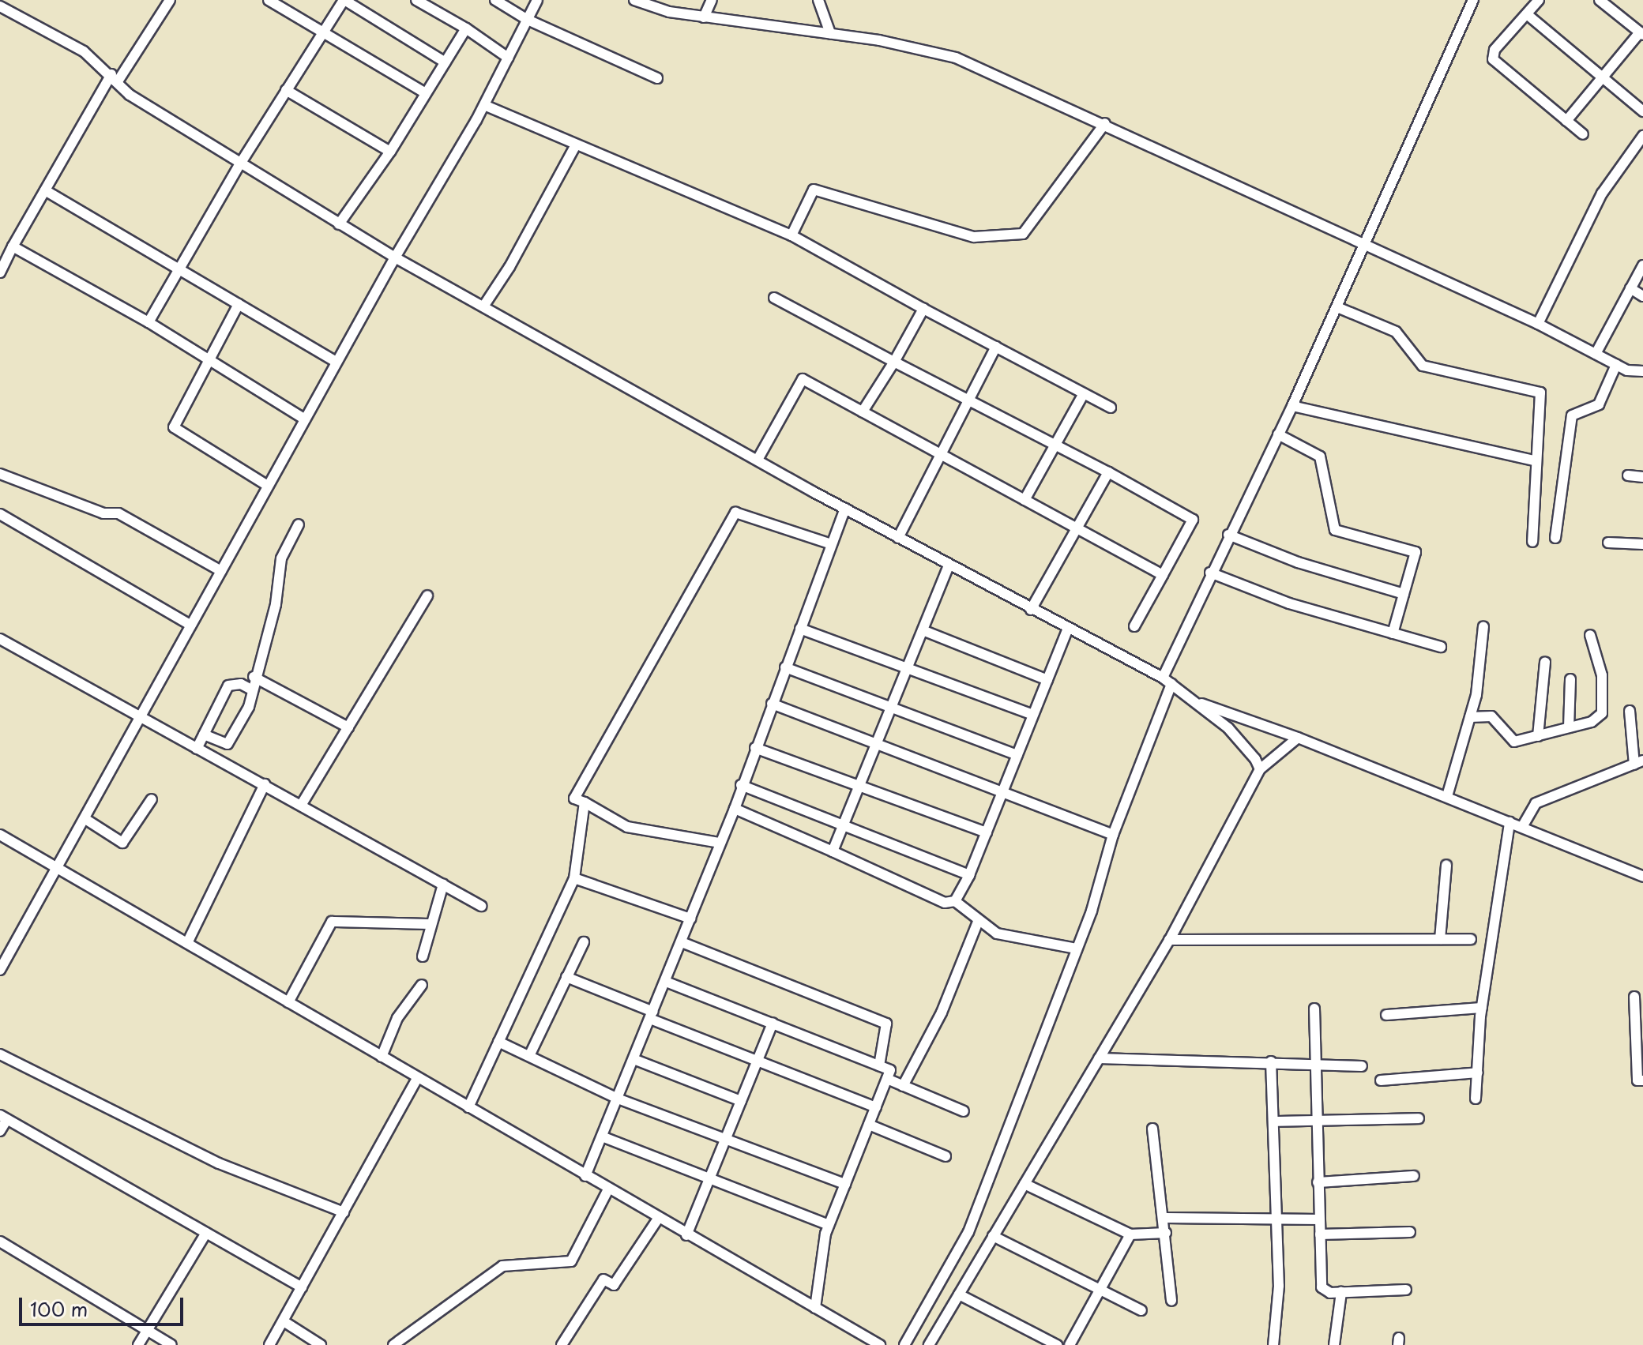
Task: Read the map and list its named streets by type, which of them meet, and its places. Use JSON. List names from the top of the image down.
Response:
{
  "scale_bar": "100 m"
}
